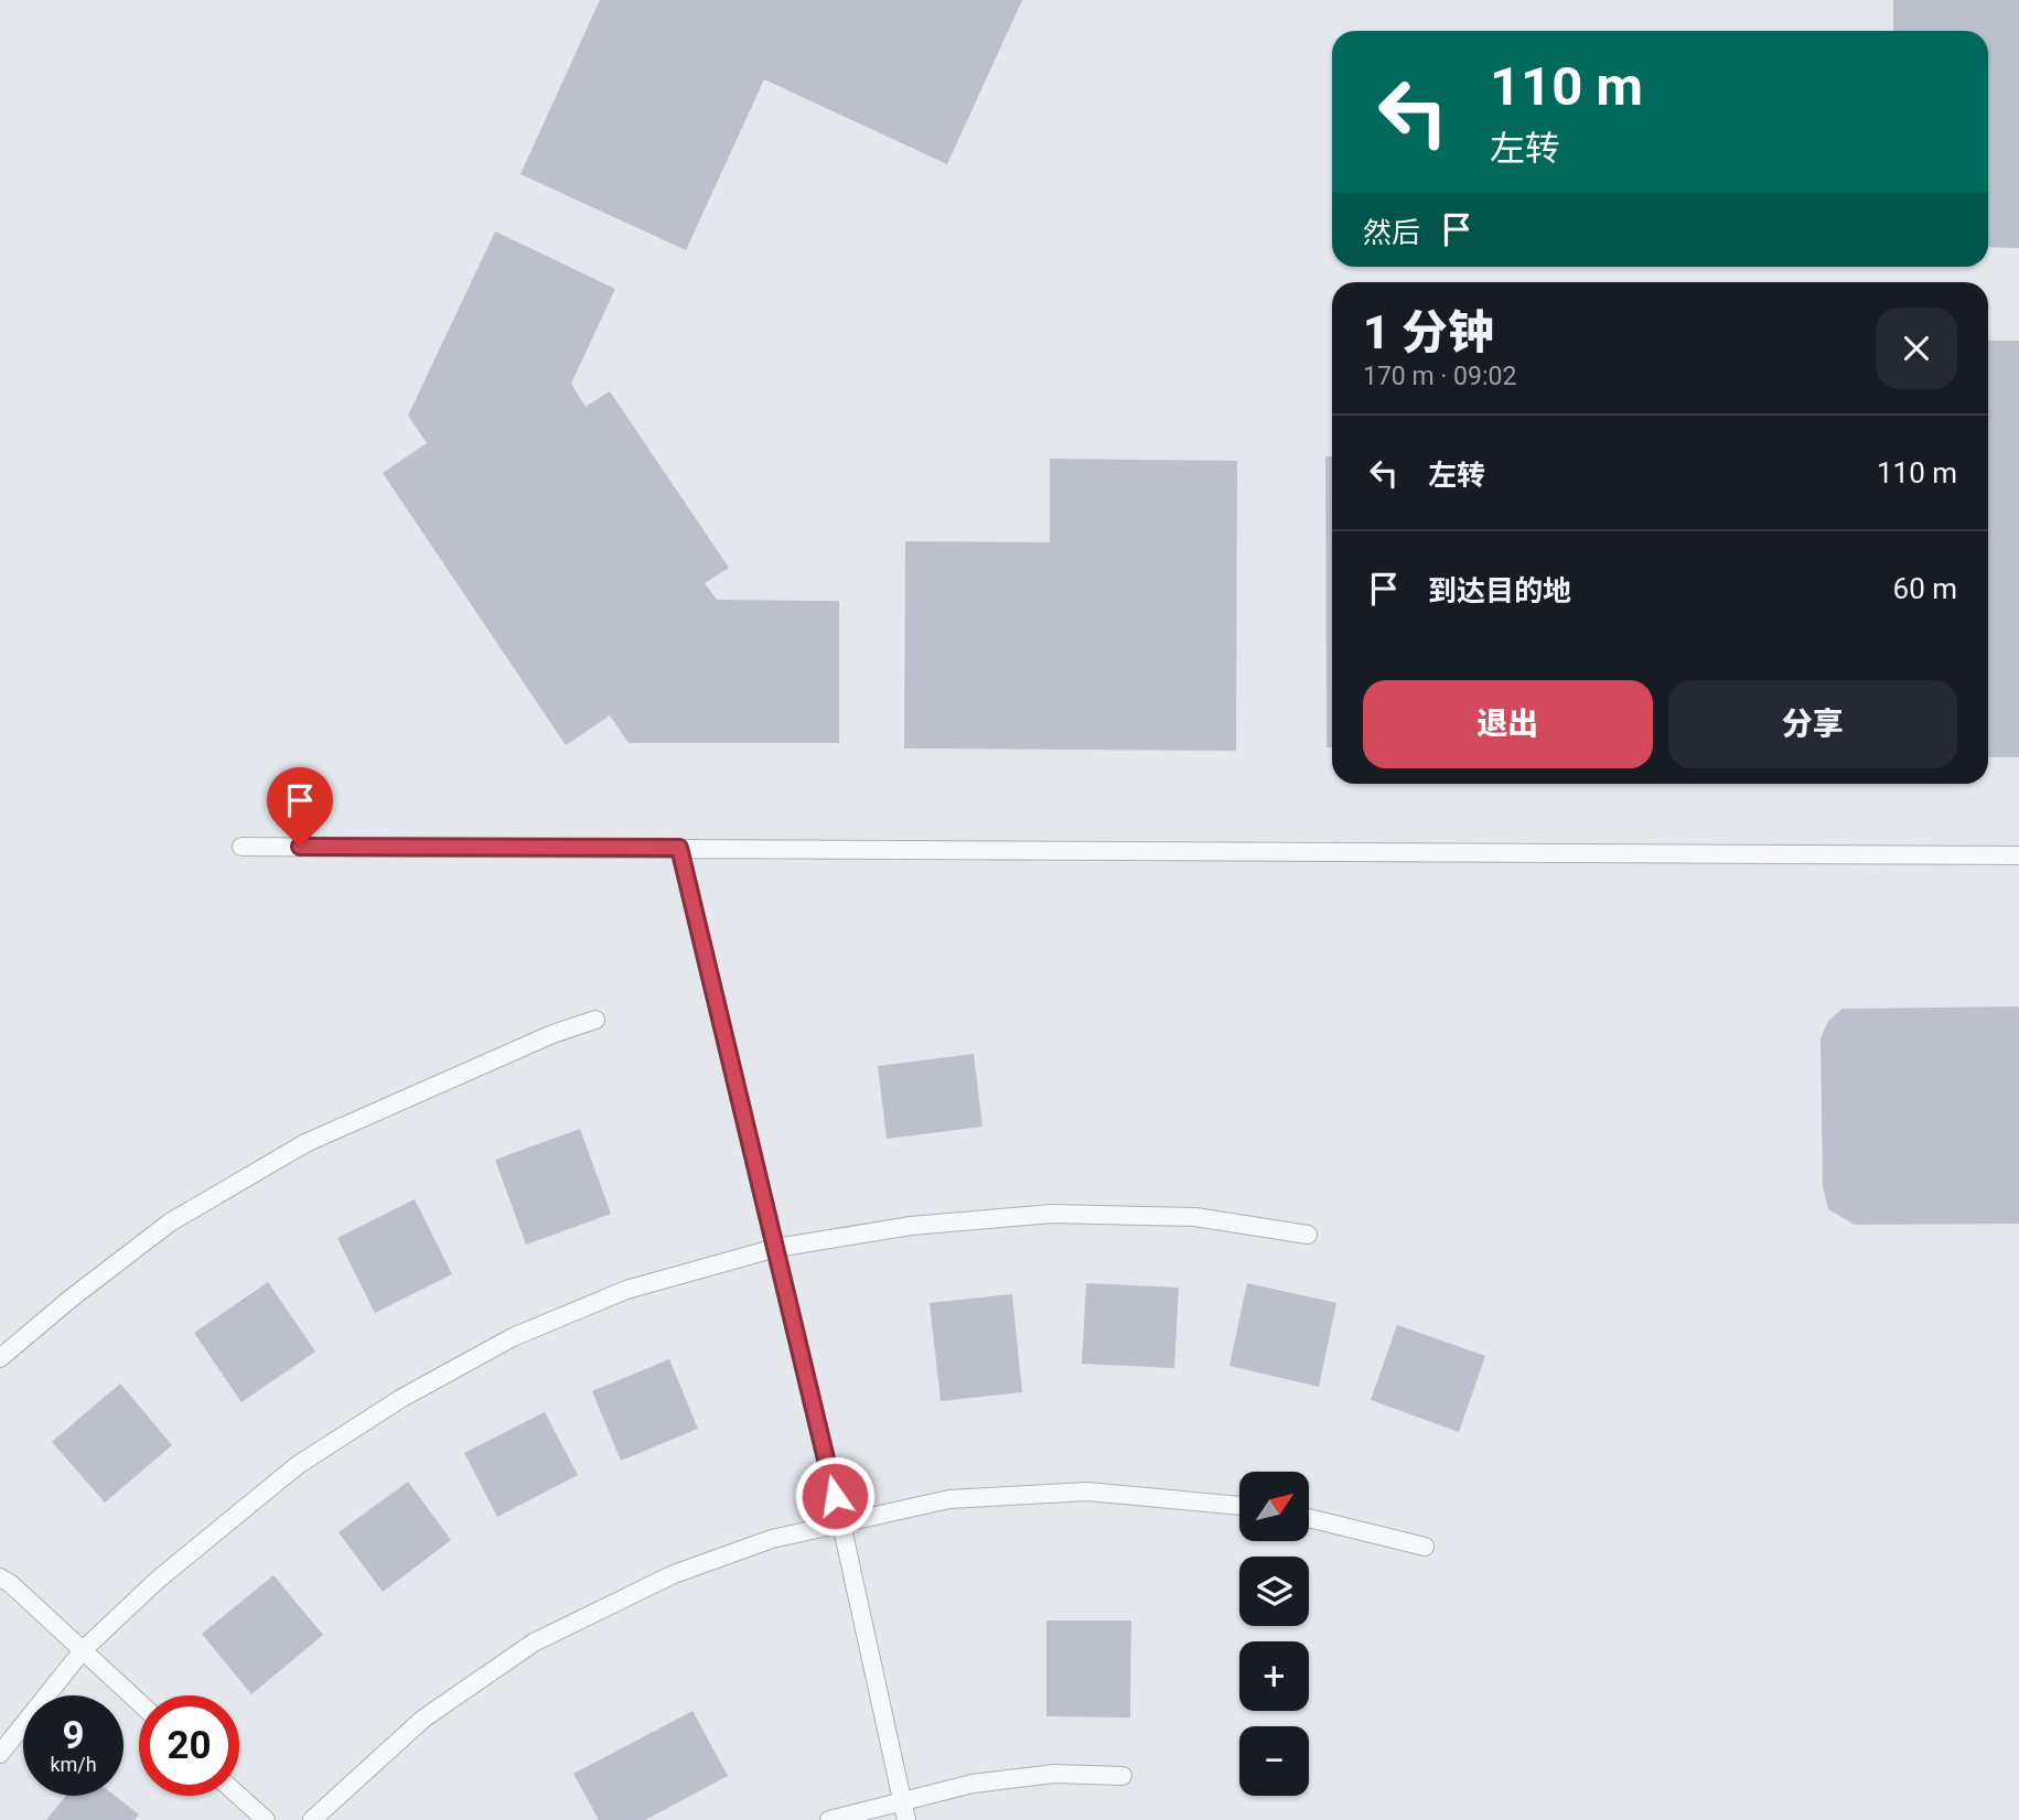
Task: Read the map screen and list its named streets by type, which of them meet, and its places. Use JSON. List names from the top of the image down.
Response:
{
  "north": "top right",
  "page": {
    "turn": ["110 m", "左转"],
    "then": "然后",
    "heading": ["1 分钟", "170 m · 09:02"],
    "list": [
      {
        "name": "左转",
        "value": "110 m"
      },
      {
        "name": "到达目的地",
        "value": "60 m"
      }
    ],
    "buttons": ["退出", "分享"],
    "map_buttons": ["+", "−"],
    "speed": "9 km/h",
    "limit": "20"
  }
}
